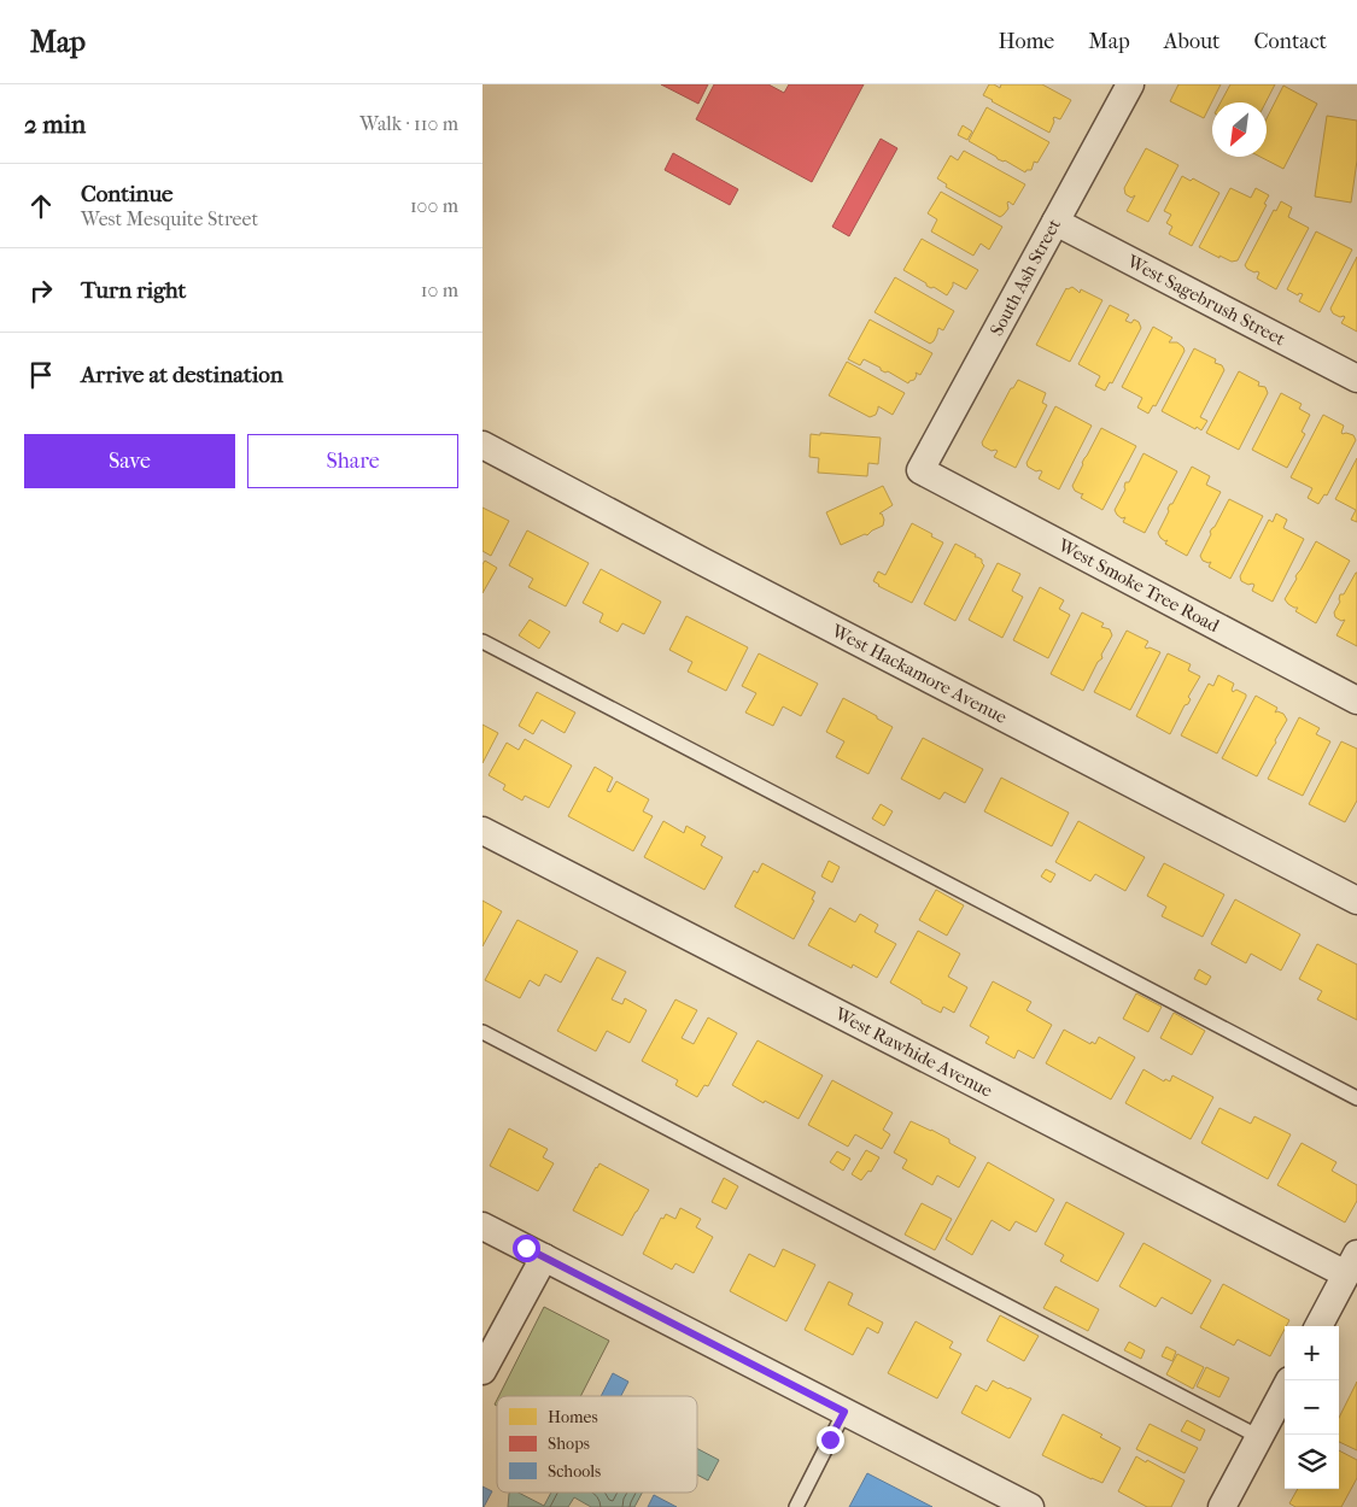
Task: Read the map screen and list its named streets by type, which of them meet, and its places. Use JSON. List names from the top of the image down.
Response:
{
  "streets": {
    "street": [
      "South Ash Street",
      "West Sagebrush Street",
      "West Smoke Tree Road",
      "West Hackamore Avenue",
      "West Rawhide Avenue"
    ]
  },
  "crossings": [
    ["South Ash Street", "West Sagebrush Street"],
    ["South Ash Street", "West Smoke Tree Road"]
  ],
  "legend": ["Homes", "Shops", "Schools"],
  "north": "bottom left",
  "page": {
    "header": "Map",
    "nav": [
      "Home",
      "Map",
      "About",
      "Contact"
    ],
    "heading": ["2 min", "Walk · 110 m"],
    "list": [
      ["Continue", "West Mesquite Street", "100 m"],
      ["Turn right", "10 m"],
      "Arrive at destination"
    ],
    "buttons": ["Save", "Share"],
    "map_buttons": ["+", "−"]
  }
}
